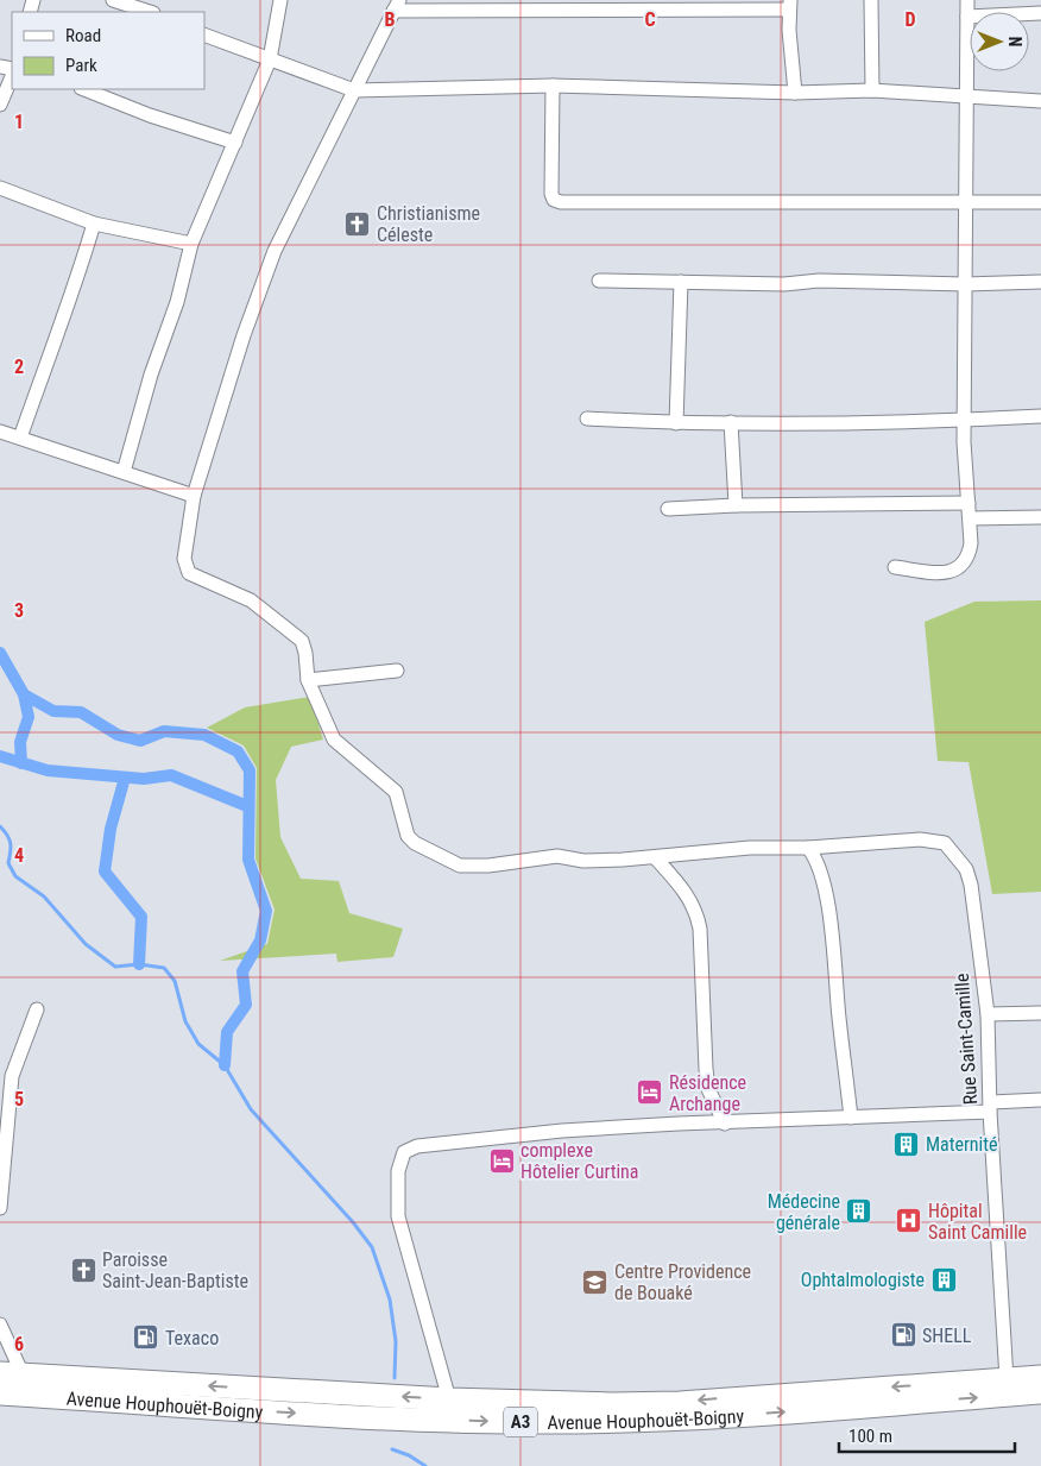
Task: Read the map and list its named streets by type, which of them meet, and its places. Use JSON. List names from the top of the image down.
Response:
{
  "streets": {
    "highway": ["Avenue Houphouët-Boigny", "A3"],
    "street": ["Rue Saint-Camille"]
  },
  "crossings": [
    ["Rue Saint-Camille", "Avenue Houphouët-Boigny"]
  ],
  "places": {
    "church": ["Christianisme Céleste", "Paroisse Saint-Jean-Baptiste"],
    "hotel": ["Résidence Archange", "complexe Hôtelier Curtina"],
    "building": ["Maternité", "Médecine générale", "Ophtalmologiste"],
    "hospital": ["Hôpital Saint Camille"],
    "school or university": ["Centre Providence de Bouaké"],
    "fuel station": ["SHELL", "Texaco"]
  },
  "legend": ["Road", "Park"],
  "scale_bar": "100 m",
  "north": "right",
  "grid": {
    "columns": ["B", "C", "D"],
    "rows": [
      "1",
      "2",
      "3",
      "4",
      "5",
      "6"
    ]
  }
}
